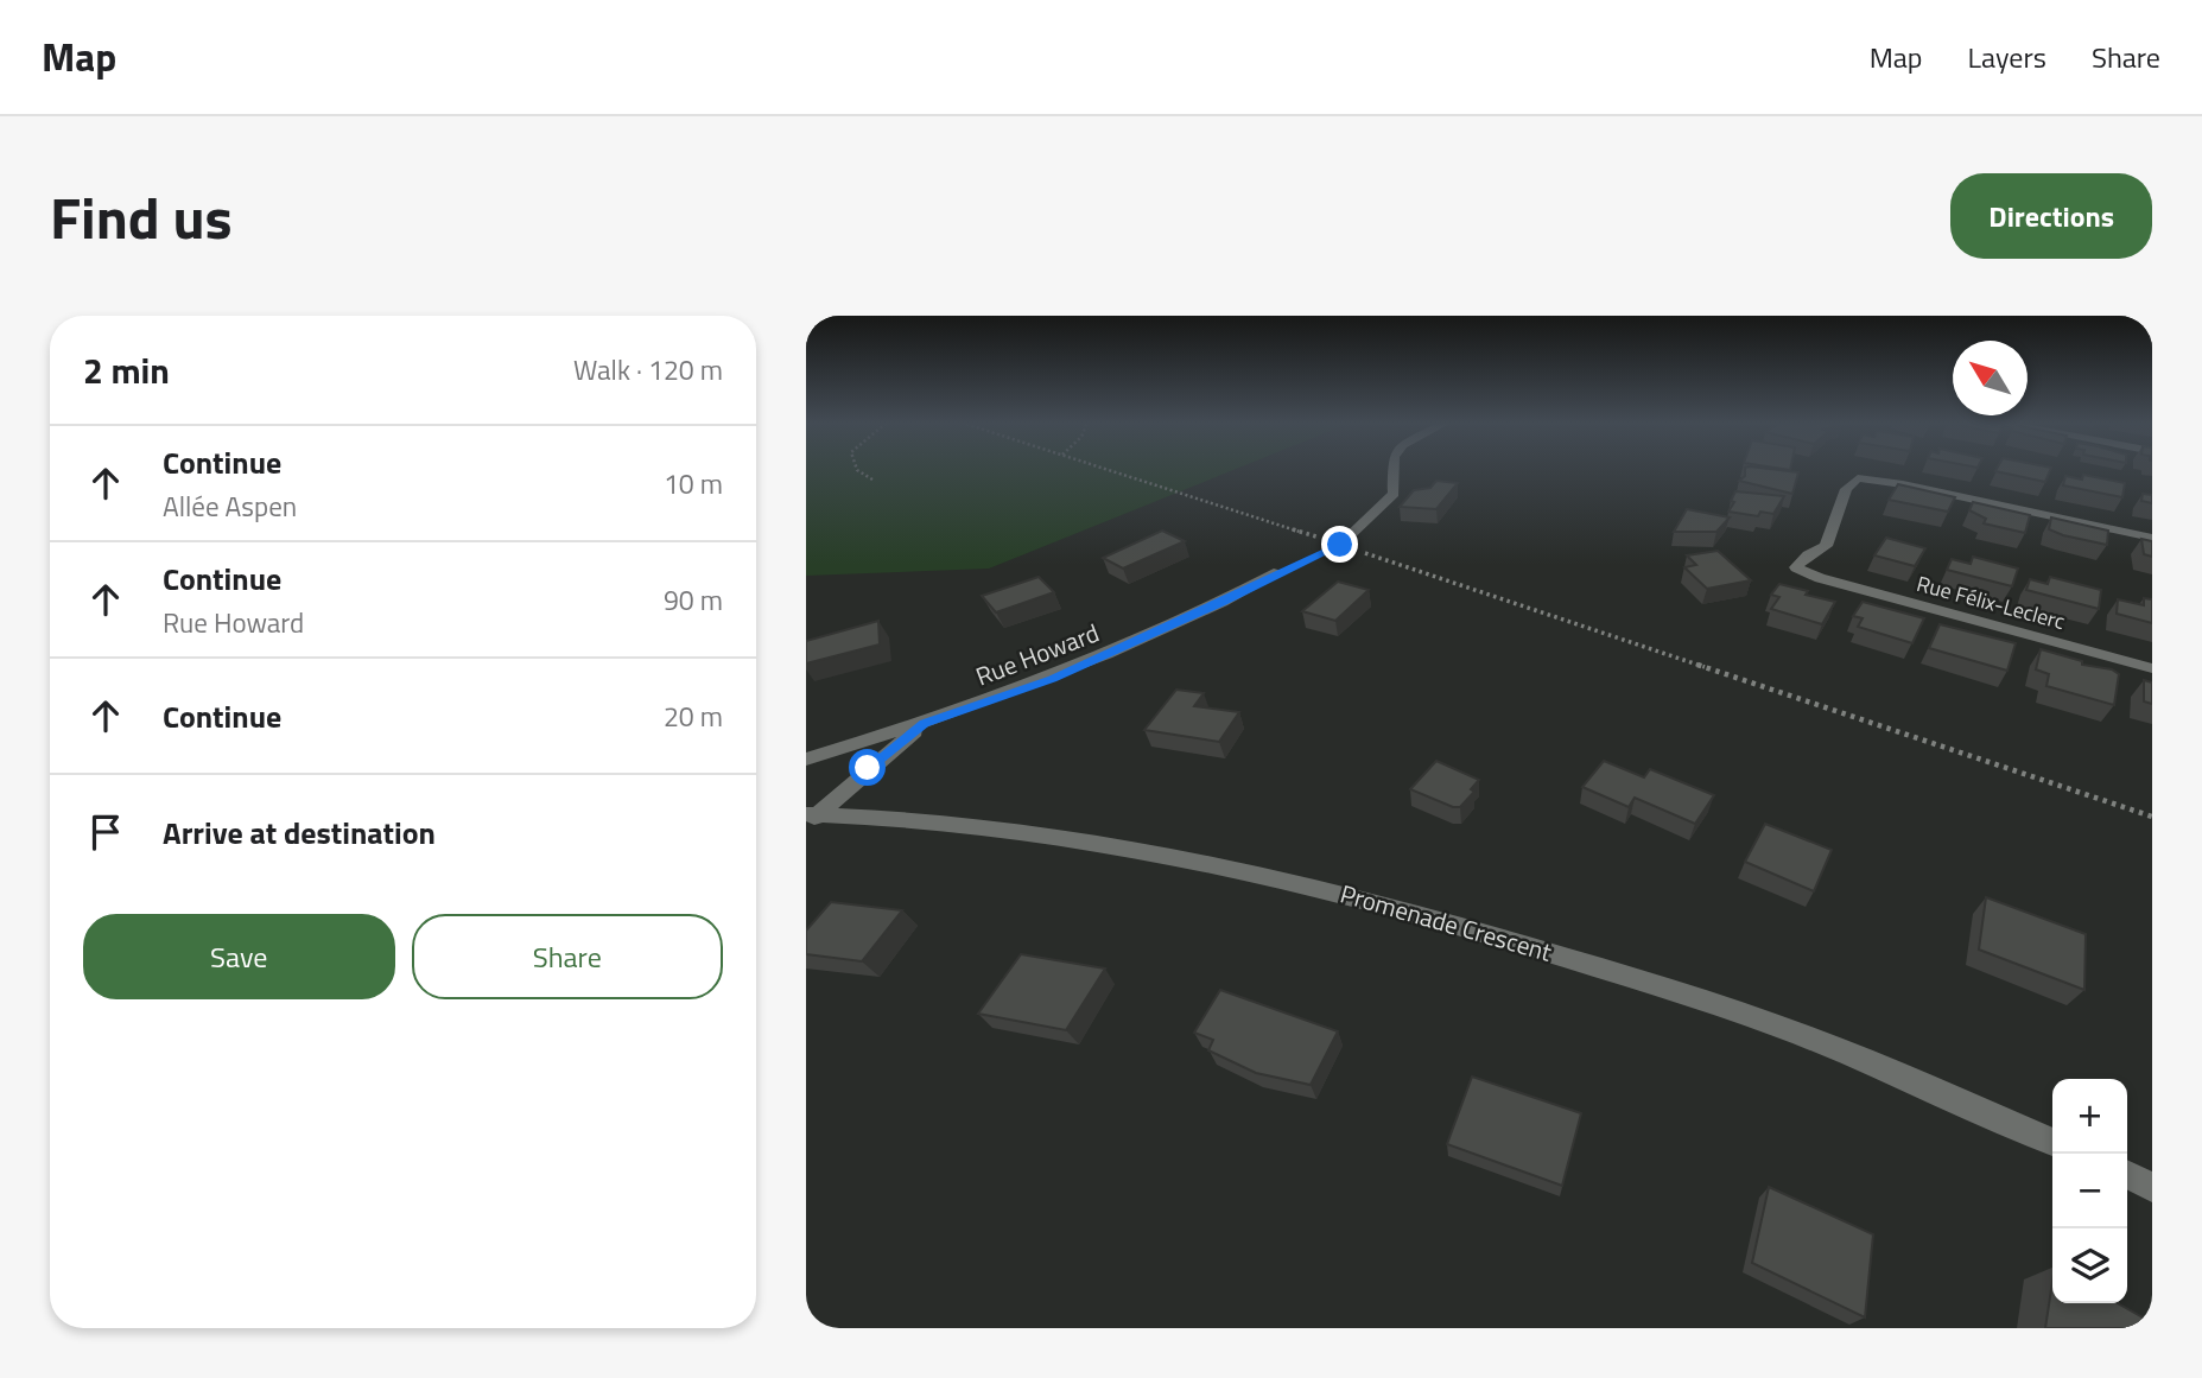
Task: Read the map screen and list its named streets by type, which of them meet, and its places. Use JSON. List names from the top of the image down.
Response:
{
  "streets": {
    "street": ["Rue Félix-Leclerc", "Rue Howard", "Promenade Crescent"]
  },
  "north": "top left",
  "page": {
    "header": "Map",
    "nav": ["Map", "Layers", "Share"],
    "title": "Find us",
    "buttons": [
      "Directions",
      ["Save", "Share"]
    ],
    "heading": ["2 min", "Walk · 120 m"],
    "list": [
      ["Continue", "Allée Aspen", "10 m"],
      ["Continue", "Rue Howard", "90 m"],
      ["Continue", "20 m"],
      "Arrive at destination"
    ],
    "map_buttons": ["+", "−"]
  }
}
